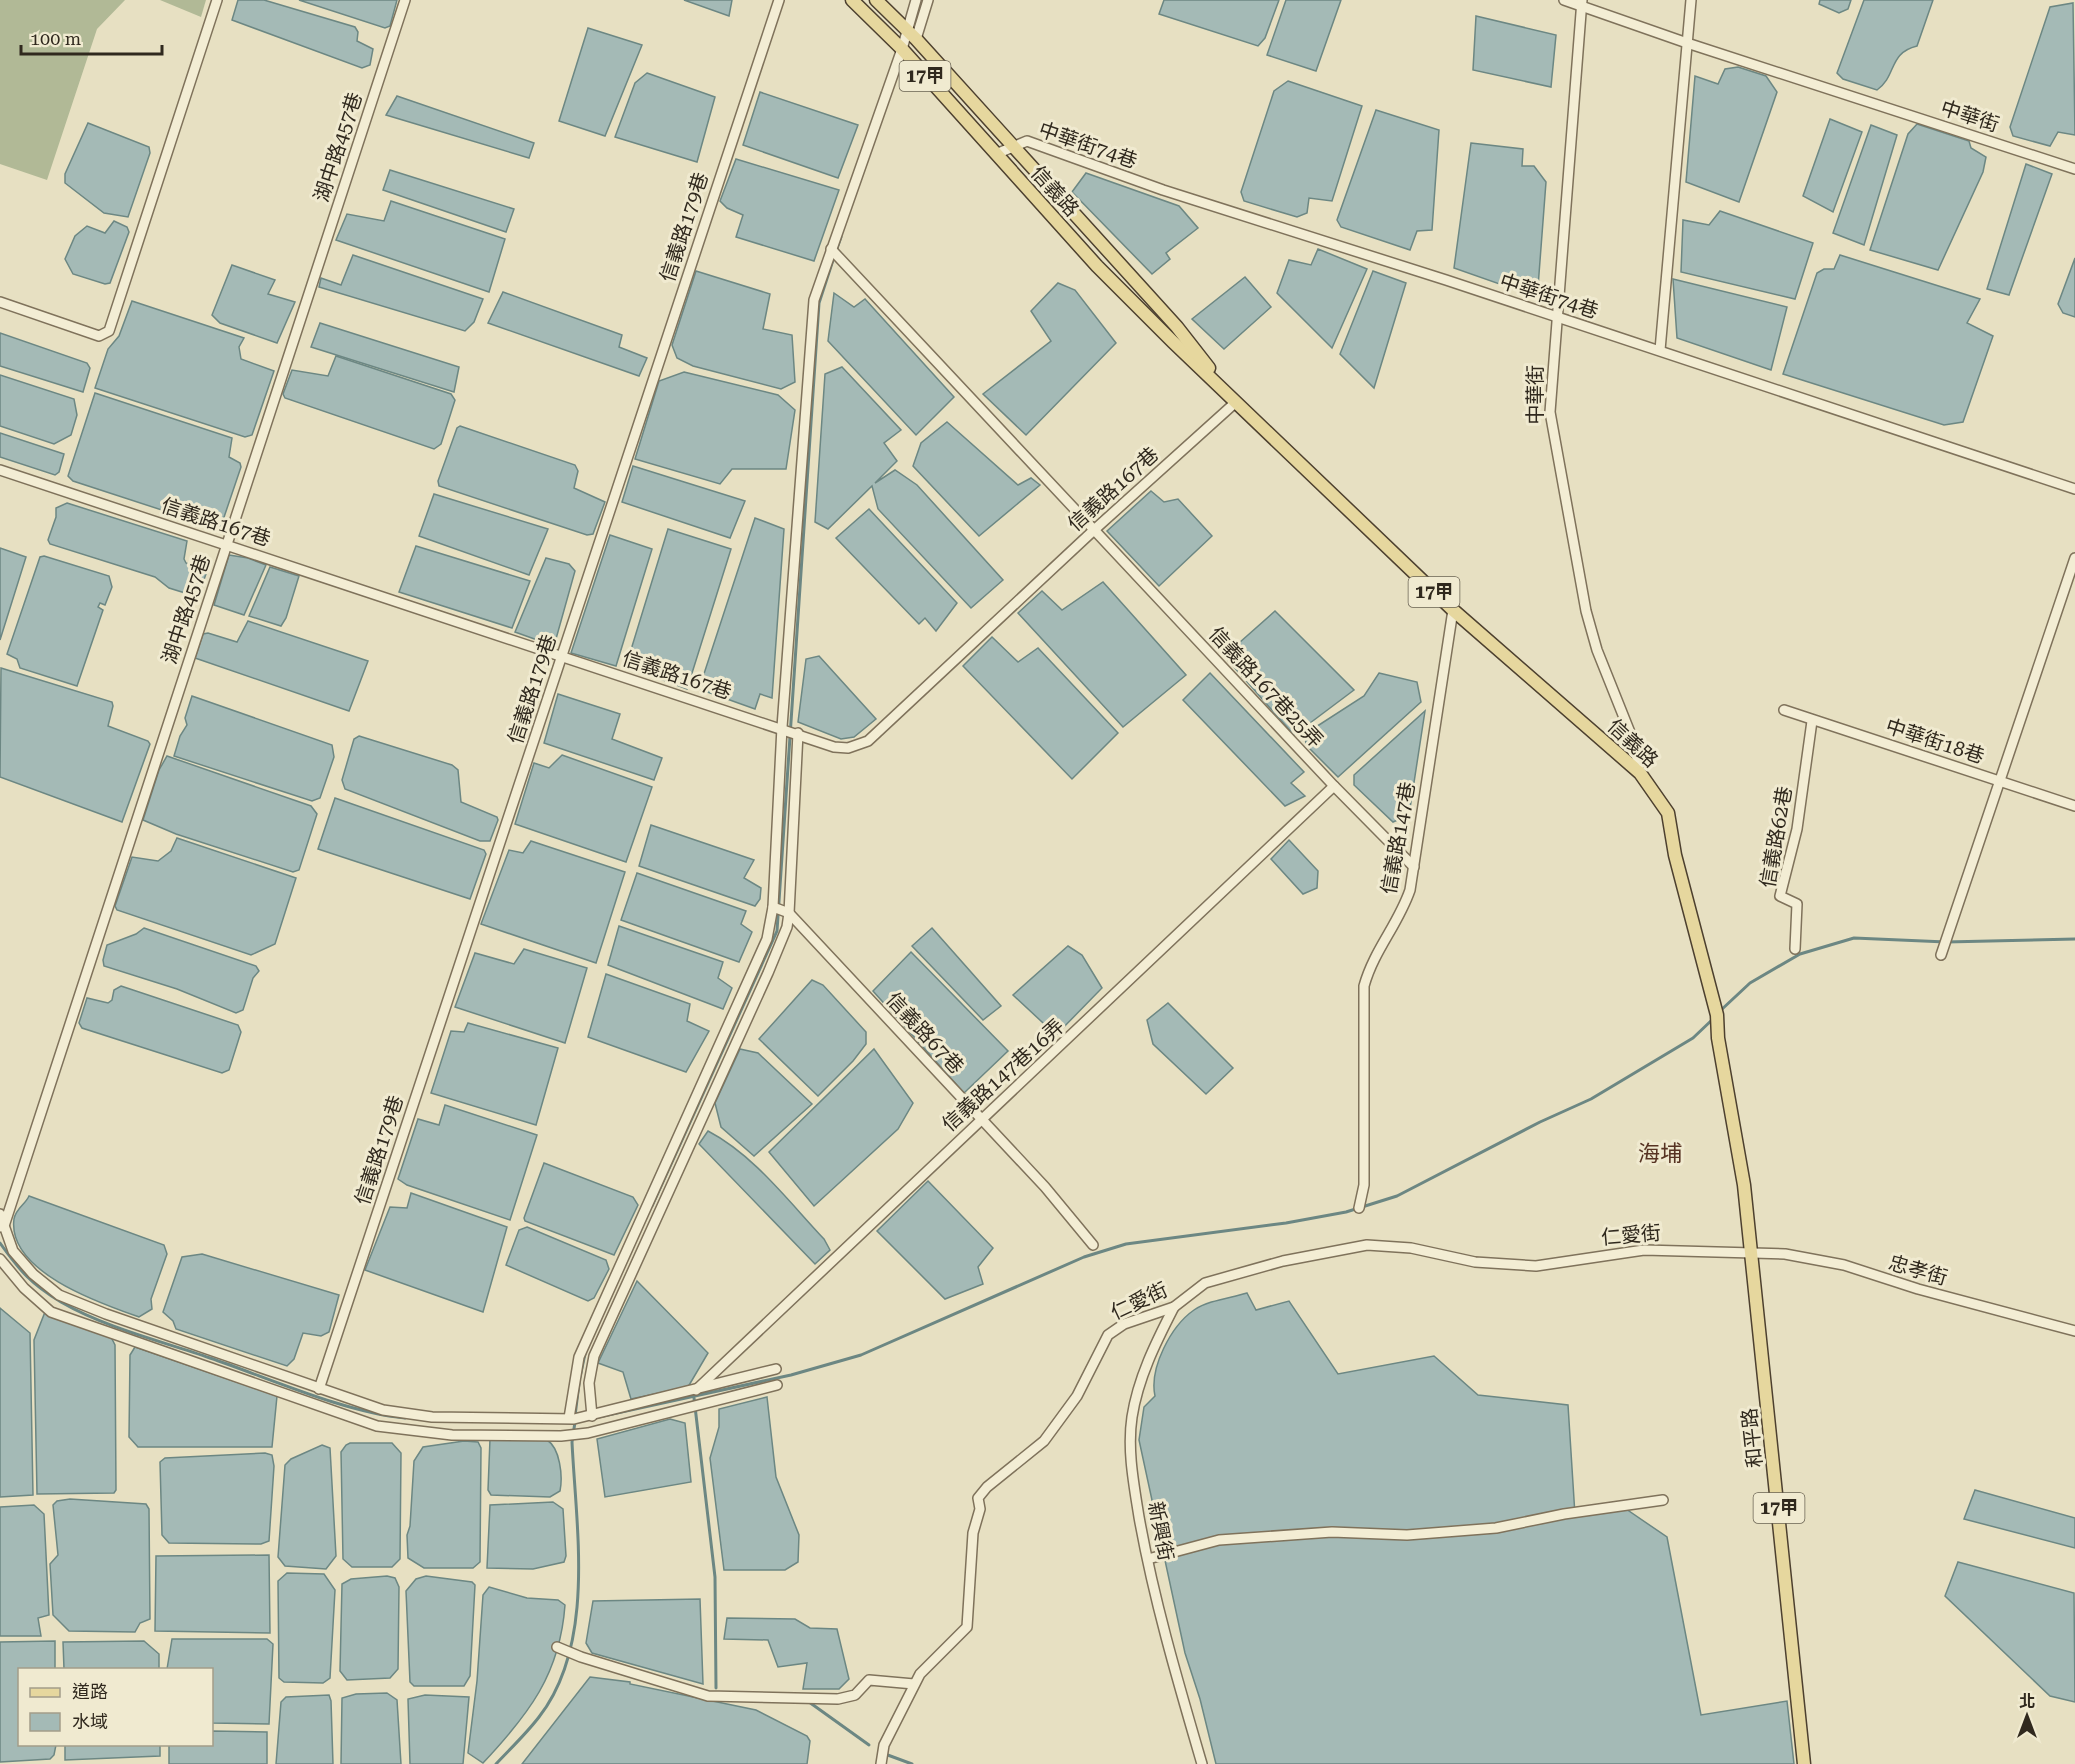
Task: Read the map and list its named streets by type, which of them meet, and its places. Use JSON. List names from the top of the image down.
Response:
{
  "streets": {
    "main road": ["17甲", "信義路", "和平路"],
    "street": [
      "中華街",
      "中華街74巷",
      "湖中路457巷",
      "信義路179巷",
      "信義路167巷",
      "信義路167巷25弄",
      "中華街18巷",
      "信義路62巷",
      "信義路147巷",
      "信義路67巷",
      "信義路147巷16弄",
      "仁愛街",
      "忠孝街",
      "新興街"
    ]
  },
  "crossings": [
    ["中華街", "中華街74巷"],
    ["中華街", "信義路"],
    ["中華街74巷", "信義路"],
    ["湖中路457巷", "信義路167巷"],
    ["信義路", "信義路167巷"],
    ["信義路", "信義路147巷"],
    ["信義路", "仁愛街"],
    ["信義路", "忠孝街"],
    ["信義路", "和平路"],
    ["信義路179巷", "信義路167巷"],
    ["信義路167巷", "信義路167巷25弄"],
    ["信義路167巷25弄", "信義路147巷"],
    ["信義路167巷25弄", "信義路147巷16弄"],
    ["中華街18巷", "信義路62巷"],
    ["信義路67巷", "信義路147巷16弄"],
    ["仁愛街", "忠孝街"],
    ["仁愛街", "和平路"],
    ["仁愛街", "新興街"],
    ["忠孝街", "和平路"]
  ],
  "districts": ["海埔"],
  "legend": ["道路", "水域"],
  "scale_bar": "100 m",
  "north": "top"
}
